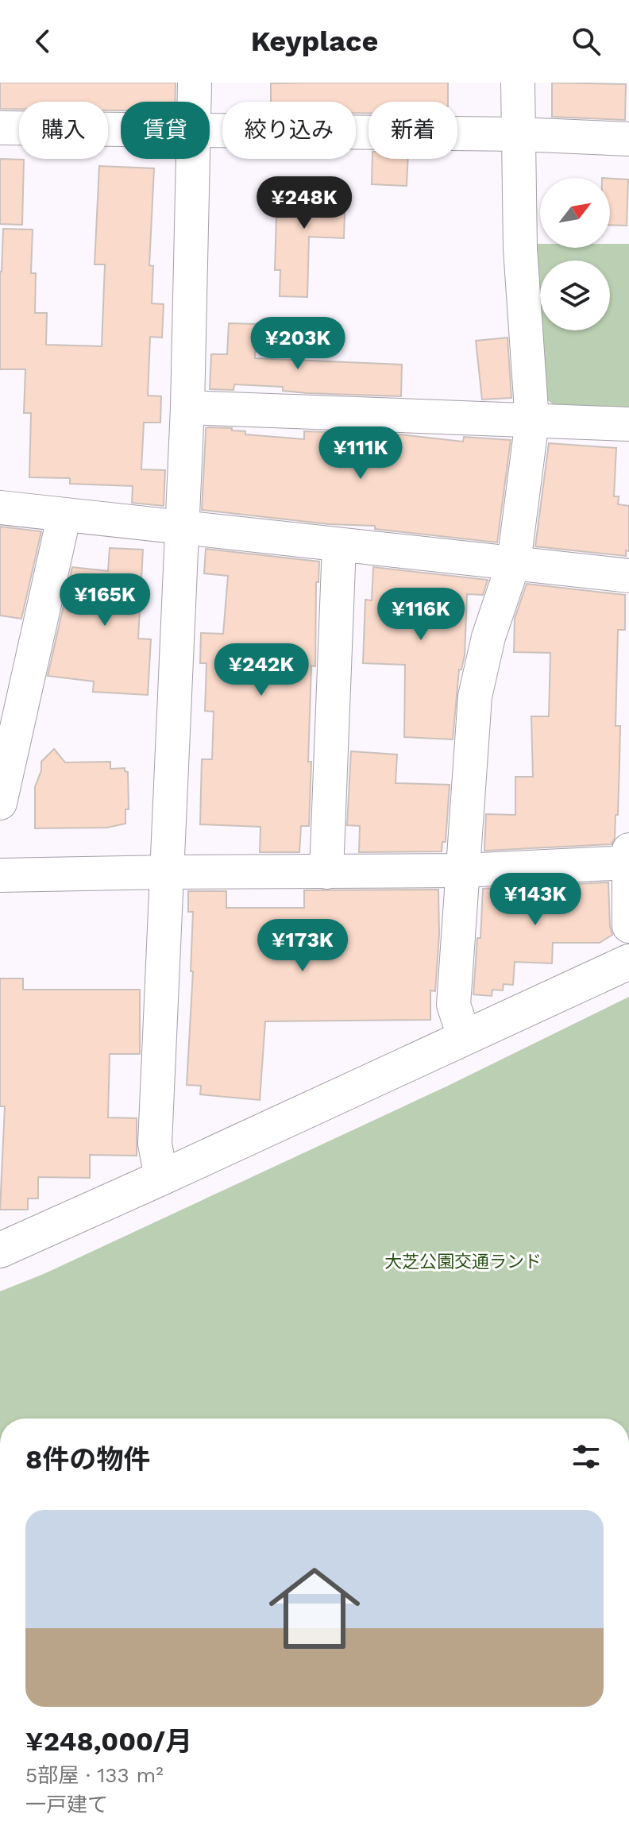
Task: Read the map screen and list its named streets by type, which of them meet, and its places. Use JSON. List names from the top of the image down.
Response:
{
  "parks": ["大芝公園交通ランド"],
  "north": "top right",
  "page": {
    "header": "Keyplace",
    "chip": [
      "購入",
      "賃貸",
      "絞り込み",
      "新着"
    ],
    "price": [
      "¥248K",
      "¥203K",
      "¥111K",
      "¥165K",
      "¥116K",
      "¥242K",
      "¥143K",
      "¥173K"
    ],
    "heading": "8件の物件",
    "list": [
      {
        "name": "¥248,000/月",
        "note": "5部屋 · 133 m² · 一戸建て"
      }
    ]
  }
}
